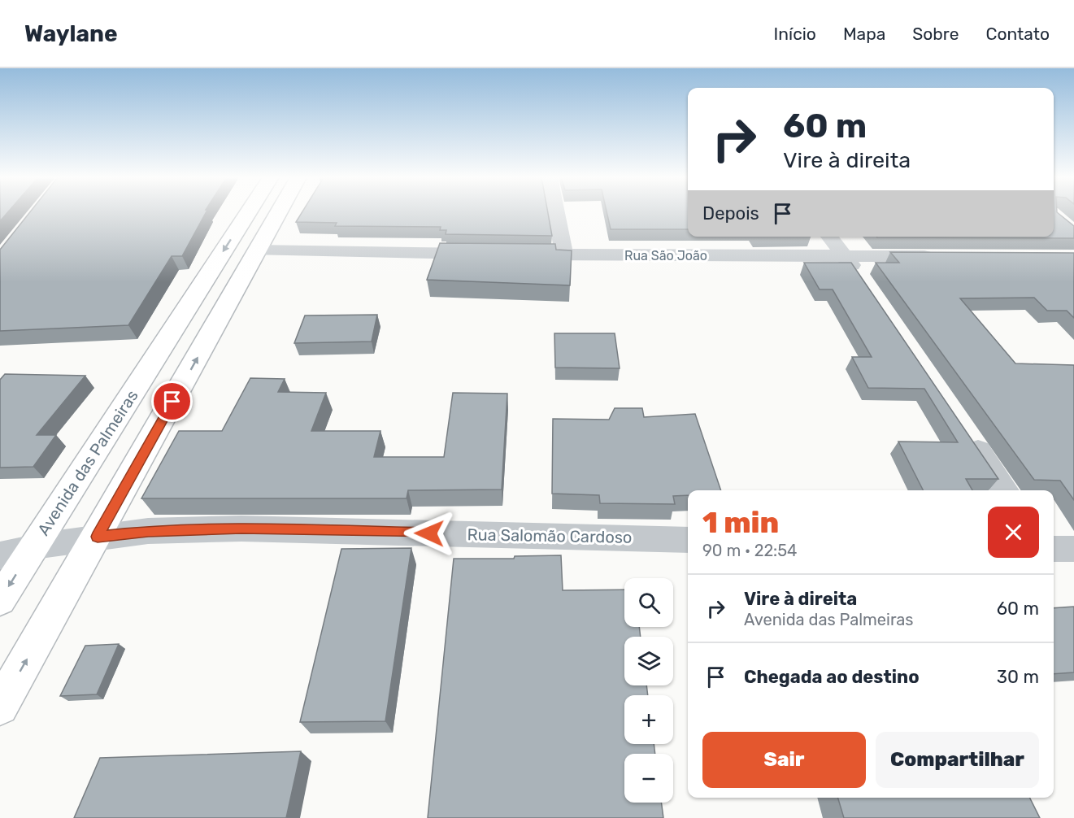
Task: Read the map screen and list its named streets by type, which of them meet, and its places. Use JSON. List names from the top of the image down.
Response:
{
  "streets": {
    "main road": ["Avenida das Palmeiras"],
    "street": ["Rua São João", "Rua Salomão Cardoso"]
  },
  "crossings": [
    ["Avenida das Palmeiras", "Rua Salomão Cardoso"]
  ],
  "page": {
    "header": "Waylane",
    "nav": [
      "Início",
      "Mapa",
      "Sobre",
      "Contato"
    ],
    "turn": ["60 m", "Vire à direita"],
    "then": "Depois",
    "heading": ["1 min", "90 m · 22:54"],
    "list": [
      {
        "name": "Vire à direita",
        "note": "Avenida das Palmeiras",
        "value": "60 m"
      },
      {
        "name": "Chegada ao destino",
        "value": "30 m"
      }
    ],
    "map_buttons": ["+", "−"],
    "buttons": ["Sair", "Compartilhar"]
  }
}
